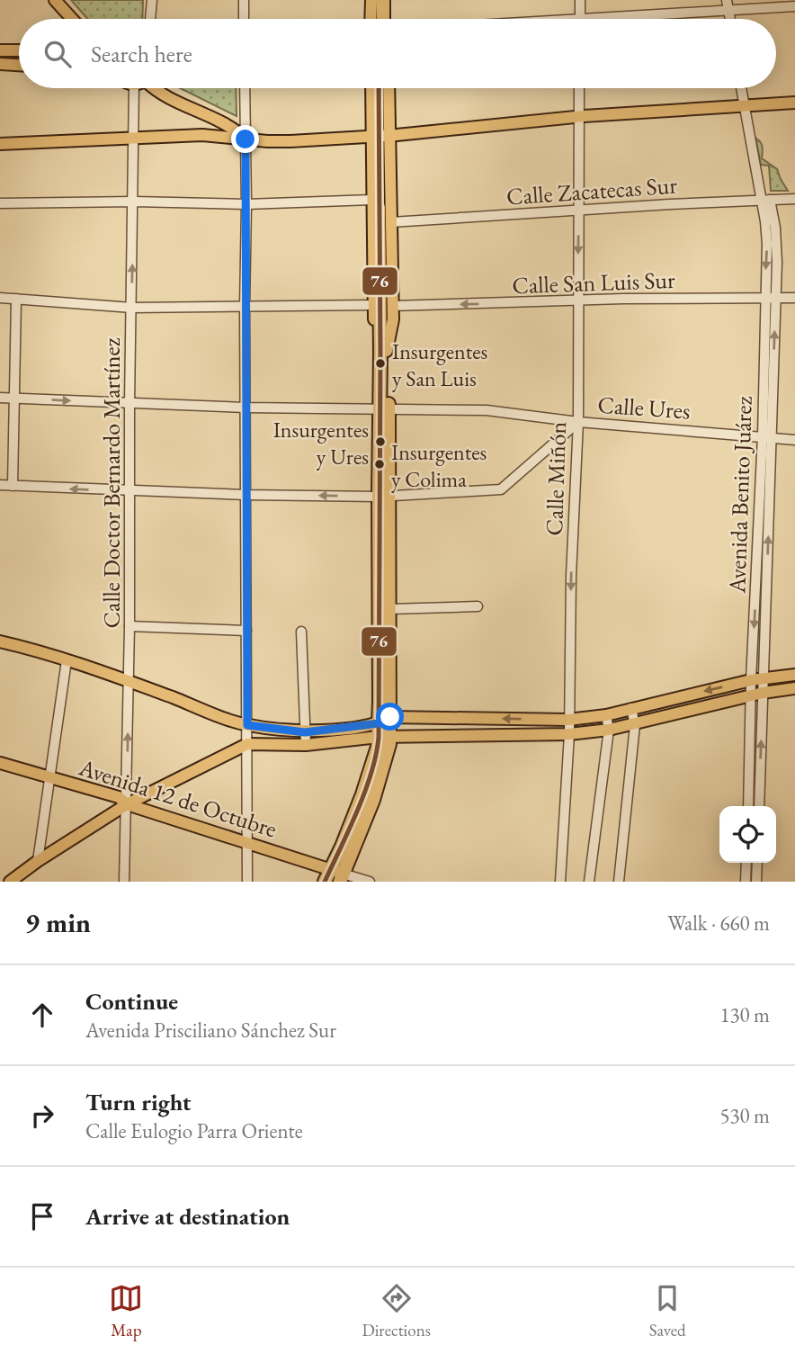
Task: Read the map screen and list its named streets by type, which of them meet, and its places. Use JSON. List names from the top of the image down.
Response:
{
  "streets": {
    "main road": ["Avenida 12 de Octubre"],
    "street": [
      "Calle Zacatecas Sur",
      "Calle San Luis Sur",
      "Calle Ures",
      "Calle Miñón",
      "Calle Doctor Bernardo Martínez",
      "Avenida Benito Juárez"
    ]
  },
  "crossings": [
    ["Calle Zacatecas Sur", "Calle Miñón"],
    ["Calle Zacatecas Sur", "Avenida Benito Juárez"],
    ["Calle San Luis Sur", "Calle Miñón"],
    ["Calle San Luis Sur", "Avenida Benito Juárez"],
    ["Calle Ures", "Calle Miñón"],
    ["Calle Ures", "Calle Doctor Bernardo Martínez"],
    ["Calle Ures", "Avenida Benito Juárez"],
    ["Calle Doctor Bernardo Martínez", "Avenida 12 de Octubre"]
  ],
  "one_way": ["Calle San Luis Sur", "Calle Miñón"],
  "places": ["Insurgentes y San Luis", "Insurgentes y Ures", "Insurgentes y Colima"],
  "lines": ["transit line 76"],
  "page": {
    "search": "Search here",
    "heading": ["9 min", "Walk · 660 m"],
    "list": [
      ["Continue", "Avenida Prisciliano Sánchez Sur", "130 m"],
      ["Turn right", "Calle Eulogio Parra Oriente", "530 m"],
      "Arrive at destination"
    ],
    "nav": ["Map", "Directions", "Saved"]
  }
}
